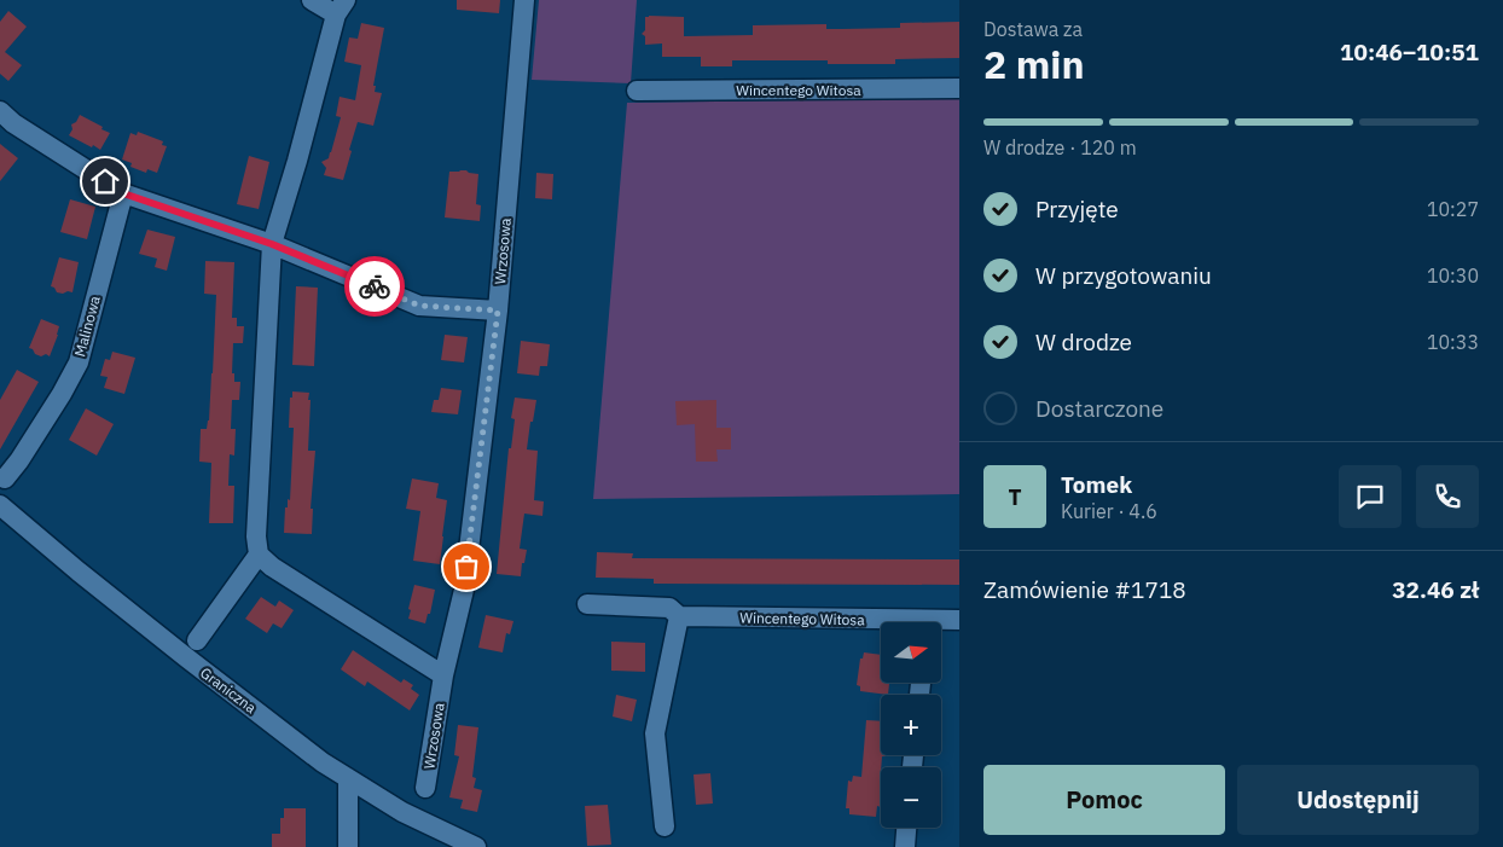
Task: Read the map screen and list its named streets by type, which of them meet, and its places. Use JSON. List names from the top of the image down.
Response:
{
  "streets": {
    "street": [
      "Wincentego Witosa",
      "Wrzosowa",
      "Malinowa",
      "Graniczna"
    ]
  },
  "north": "right",
  "page": {
    "heading": ["2 min", "Dostawa za", "10:46–10:51"],
    "panel": [
      "Tomek",
      "Kurier · 4.6",
      "Zamówienie #1718",
      "32.46 zł"
    ],
    "bar": "W drodze · 120 m",
    "list": [
      ["Przyjęte", "10:27"],
      ["W przygotowaniu", "10:30"],
      ["W drodze", "10:33"],
      "Dostarczone"
    ],
    "round": "T",
    "map_buttons": ["+", "−"],
    "buttons": ["Pomoc", "Udostępnij"]
  }
}
